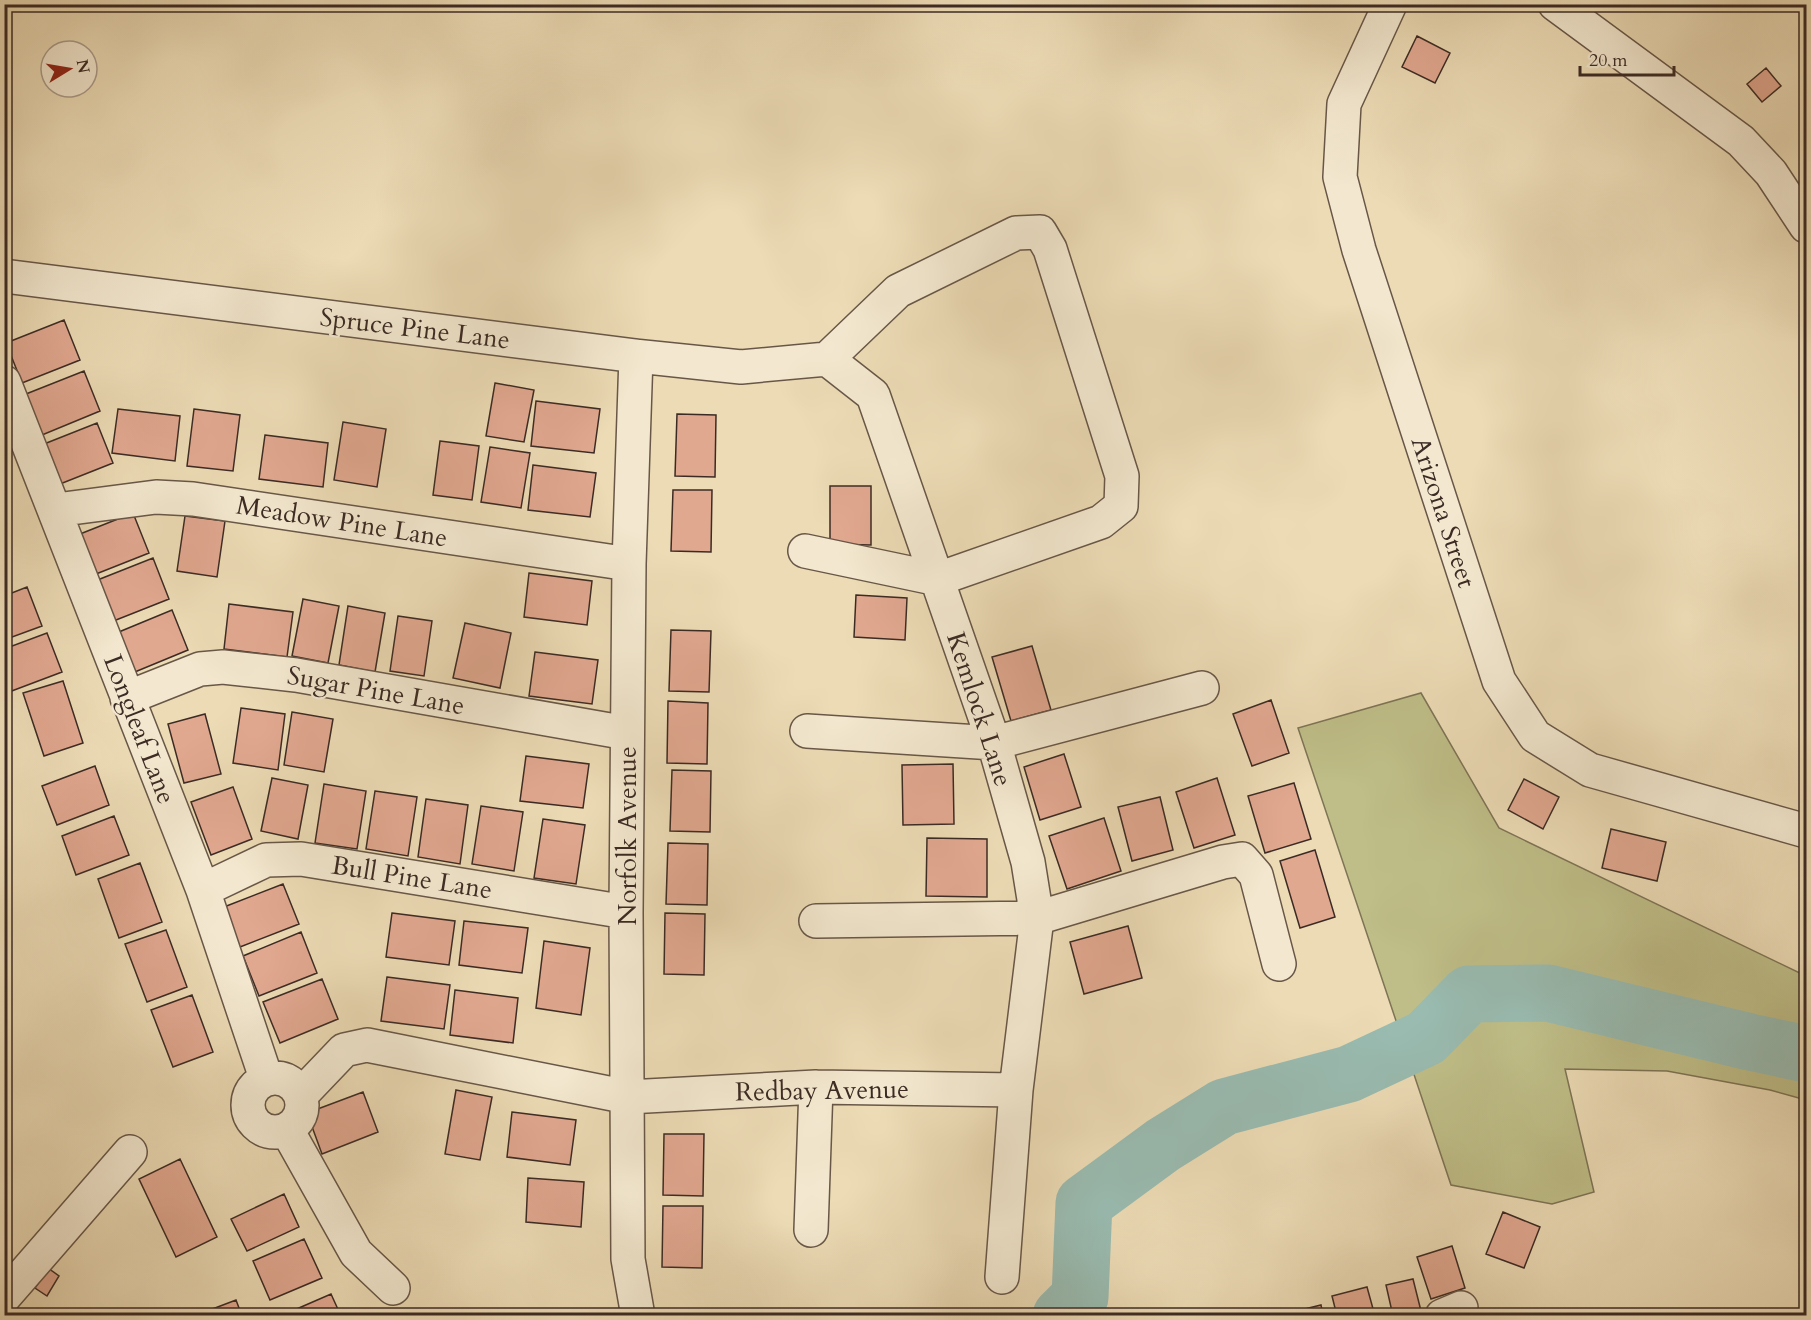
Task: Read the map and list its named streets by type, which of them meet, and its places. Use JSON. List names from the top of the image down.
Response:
{
  "streets": {
    "street": [
      "Spruce Pine Lane",
      "Arizona Street",
      "Meadow Pine Lane",
      "Sugar Pine Lane",
      "Kemlock Lane",
      "Longleaf Lane",
      "Norfolk Avenue",
      "Bull Pine Lane",
      "Redbay Avenue"
    ]
  },
  "crossings": [
    ["Spruce Pine Lane", "Kemlock Lane"],
    ["Spruce Pine Lane", "Norfolk Avenue"],
    ["Meadow Pine Lane", "Longleaf Lane"],
    ["Meadow Pine Lane", "Norfolk Avenue"],
    ["Sugar Pine Lane", "Longleaf Lane"],
    ["Sugar Pine Lane", "Norfolk Avenue"],
    ["Kemlock Lane", "Redbay Avenue"],
    ["Longleaf Lane", "Bull Pine Lane"],
    ["Longleaf Lane", "Redbay Avenue"],
    ["Norfolk Avenue", "Bull Pine Lane"],
    ["Norfolk Avenue", "Redbay Avenue"]
  ],
  "scale_bar": "20 m",
  "north": "right"
}
